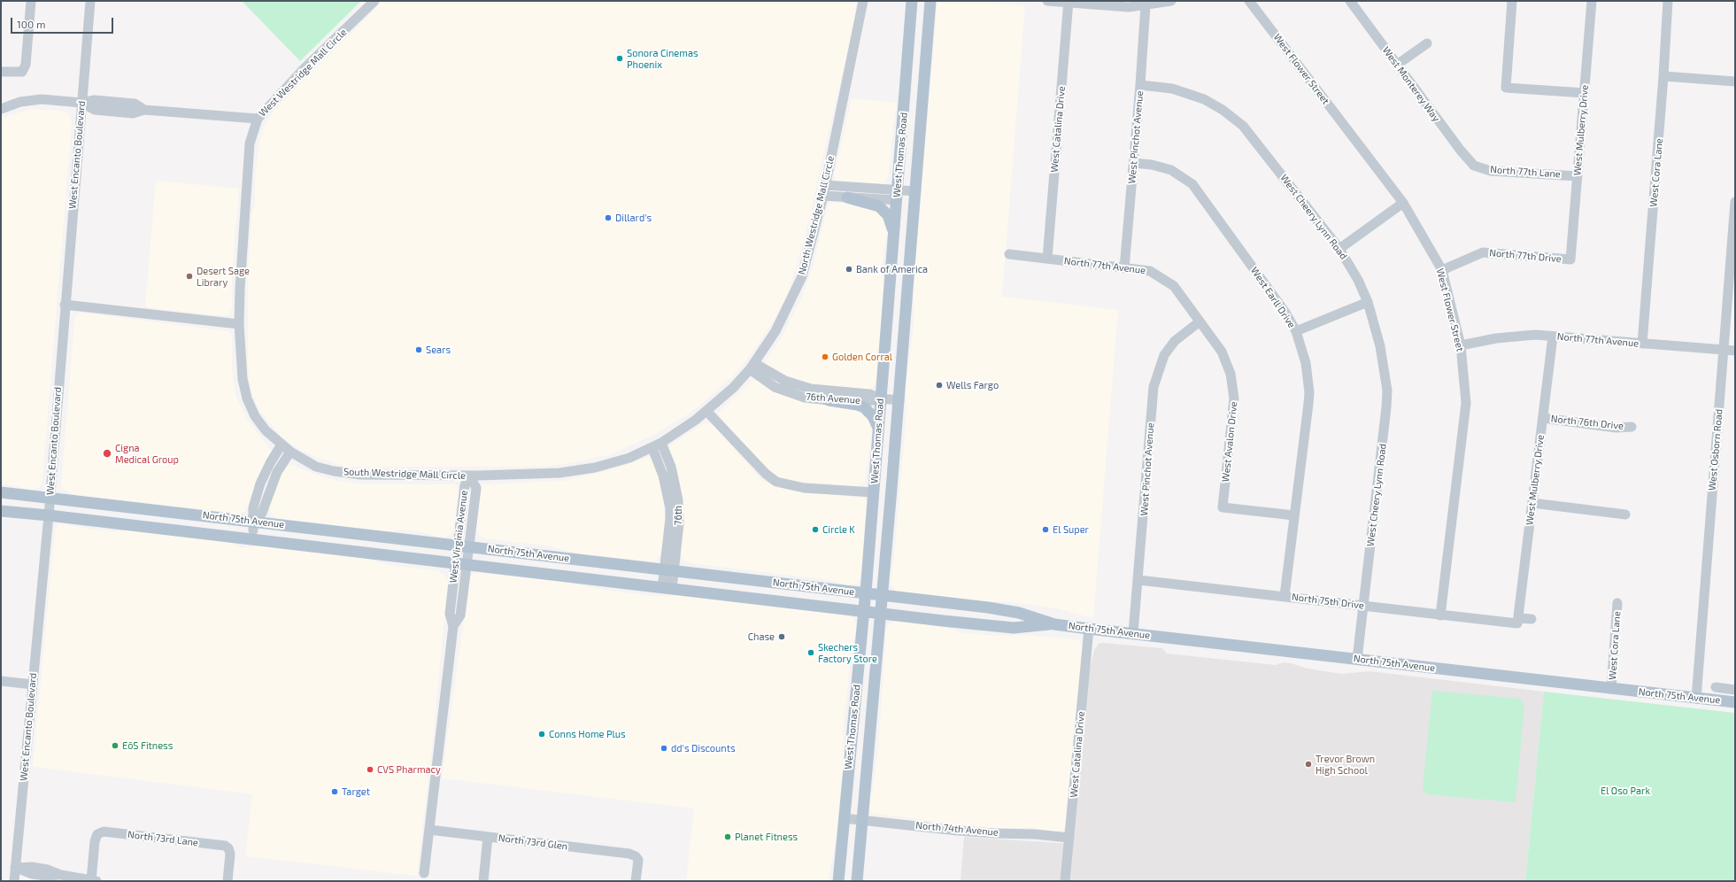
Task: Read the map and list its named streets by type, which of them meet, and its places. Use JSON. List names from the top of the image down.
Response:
{
  "streets": {
    "main road": ["West Thomas Road", "North 75th Avenue"],
    "street": [
      "West Flower Street",
      "West Westridge Mall Circle",
      "West Monterey Way",
      "West Catalina Drive",
      "West Mulberry Drive",
      "West Pinchot Avenue",
      "West Encanto Boulevard",
      "North 77th Lane",
      "West Cora Lane",
      "North Westridge Mall Circle",
      "West Cheery Lynn Road",
      "North 77th Drive",
      "North 77th Avenue",
      "West Earll Drive",
      "76th Avenue",
      "North 76th Drive",
      "West Avalon Drive",
      "West Osborn Road",
      "South Westridge Mall Circle",
      "76th",
      "West Virginia Avenue",
      "North 75th Drive",
      "North 74th Avenue",
      "North 73rd Lane",
      "North 73rd Glen"
    ]
  },
  "crossings": [
    ["West Flower Street", "North 77th Drive"],
    ["West Flower Street", "North 77th Avenue"],
    ["West Flower Street", "North 75th Drive"],
    ["West Westridge Mall Circle", "South Westridge Mall Circle"],
    ["West Monterey Way", "North 77th Lane"],
    ["West Catalina Drive", "North 77th Avenue"],
    ["West Catalina Drive", "North 75th Avenue"],
    ["West Catalina Drive", "North 74th Avenue"],
    ["West Mulberry Drive", "North 77th Lane"],
    ["West Mulberry Drive", "North 77th Drive"],
    ["West Mulberry Drive", "North 77th Avenue"],
    ["West Mulberry Drive", "North 76th Drive"],
    ["West Mulberry Drive", "North 75th Drive"],
    ["West Pinchot Avenue", "West Cheery Lynn Road"],
    ["West Pinchot Avenue", "North 77th Avenue"],
    ["West Pinchot Avenue", "West Earll Drive"],
    ["West Pinchot Avenue", "West Avalon Drive"],
    ["West Pinchot Avenue", "North 75th Avenue"],
    ["West Pinchot Avenue", "North 75th Drive"],
    ["West Encanto Boulevard", "North 75th Avenue"],
    ["West Thomas Road", "76th Avenue"],
    ["West Thomas Road", "North 75th Avenue"],
    ["West Thomas Road", "North 74th Avenue"],
    ["West Cora Lane", "North 77th Avenue"],
    ["West Cora Lane", "North 75th Avenue"],
    ["North Westridge Mall Circle", "76th Avenue"],
    ["North Westridge Mall Circle", "South Westridge Mall Circle"],
    ["North Westridge Mall Circle", "76th"],
    ["North Westridge Mall Circle", "West Virginia Avenue"],
    ["West Cheery Lynn Road", "North 75th Avenue"],
    ["West Cheery Lynn Road", "North 75th Drive"],
    ["North 77th Avenue", "West Avalon Drive"],
    ["North 77th Avenue", "West Osborn Road"],
    ["West Earll Drive", "West Avalon Drive"],
    ["West Earll Drive", "North 75th Drive"],
    ["West Osborn Road", "North 75th Avenue"],
    ["South Westridge Mall Circle", "West Virginia Avenue"],
    ["76th", "North 75th Avenue"],
    ["North 75th Avenue", "West Virginia Avenue"],
    ["West Virginia Avenue", "North 73rd Glen"]
  ],
  "parks": ["El Oso Park"],
  "places": [
    "Sonora Cinemas Phoenix",
    "Dillard's",
    "Bank of America",
    "Desert Sage Library",
    "Sears",
    "Golden Corral",
    "Wells Fargo",
    "Cigna Medical Group",
    "Circle K",
    "El Super",
    "Chase",
    "Skechers Factory Store",
    "Conns Home Plus",
    "EōS Fitness",
    "dd's Discounts",
    "Trevor Brown High School",
    "CVS Pharmacy",
    "Target",
    "Planet Fitness"
  ],
  "scale_bar": "100 m"
}
